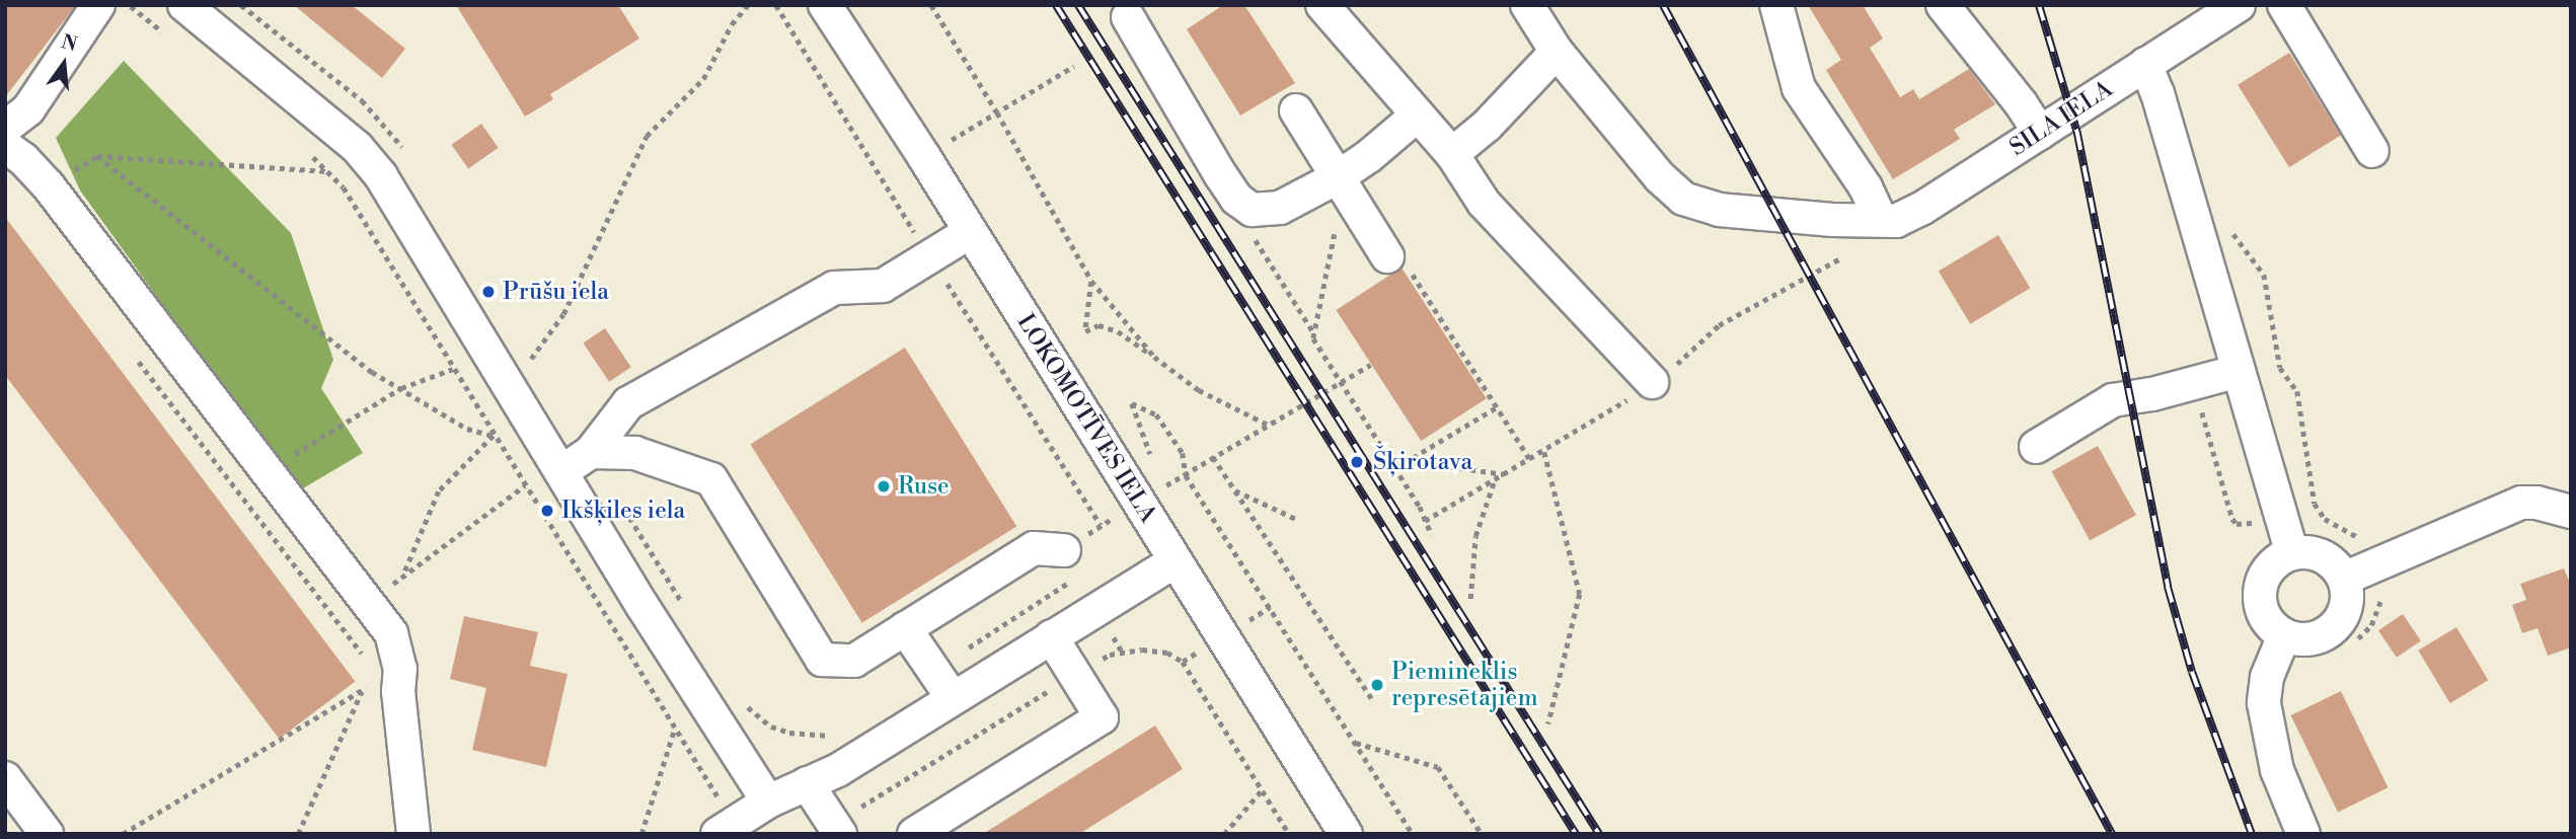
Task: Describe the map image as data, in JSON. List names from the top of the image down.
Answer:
{
  "streets": {
    "street": ["SILA IELA", "LOKOMOTĪVES IELA"]
  },
  "places": [
    "Prūšu iela",
    "Šķirotava",
    "Ruse",
    "Ikšķiles iela",
    "Piemineklis represētajiem"
  ],
  "north": "top"
}
